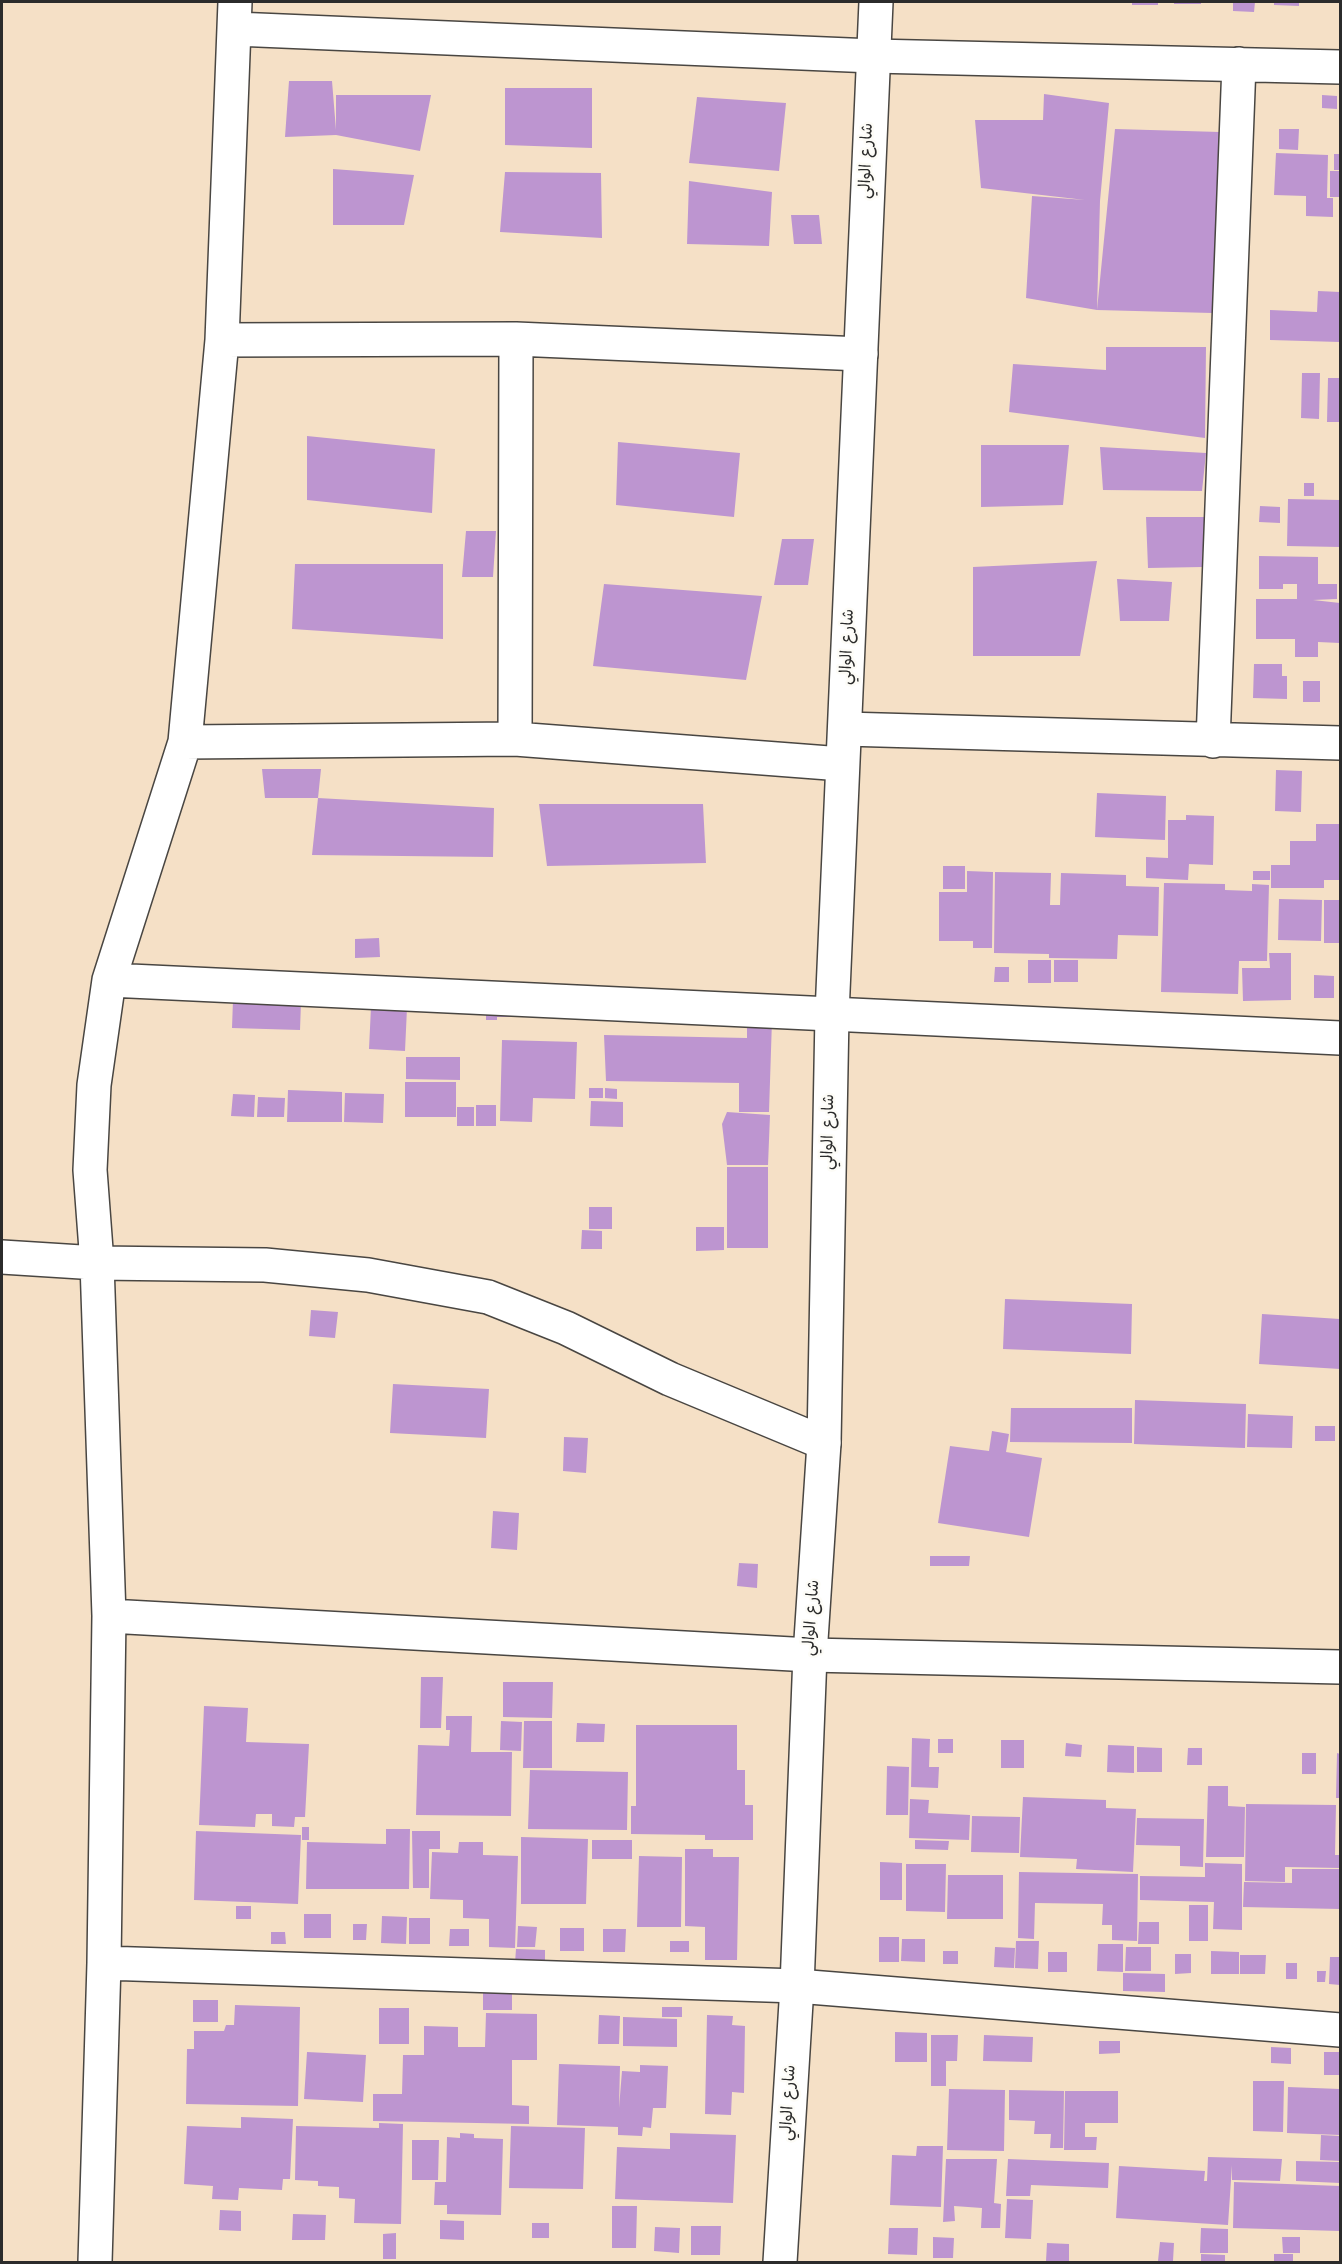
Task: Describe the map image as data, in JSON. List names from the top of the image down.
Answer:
{
  "streets": {
    "street": ["شارع الوالي"]
  }
}
